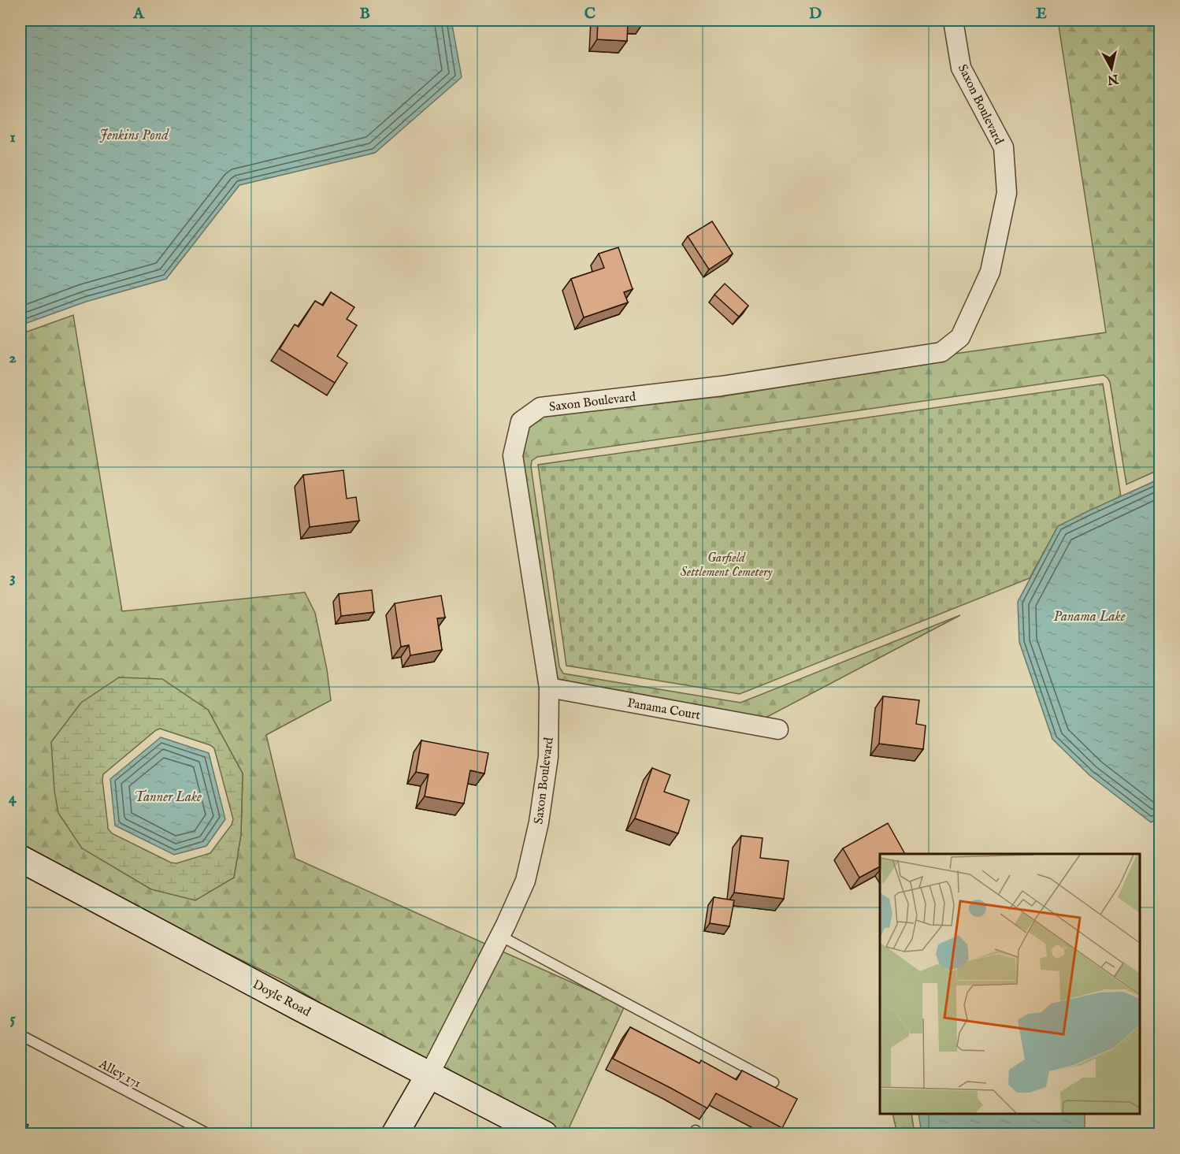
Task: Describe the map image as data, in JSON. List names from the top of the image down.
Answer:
{
  "streets": {
    "main road": ["Saxon Boulevard", "Doyle Road"],
    "street": ["Panama Court"],
    "lane": ["Alley 171"]
  },
  "crossings": [
    ["Saxon Boulevard", "Panama Court"],
    ["Saxon Boulevard", "Doyle Road"]
  ],
  "water": ["Jenkins Pond", "Panama Lake", "Tanner Lake"],
  "parks": ["Garfield Settlement Cemetery"],
  "north": "bottom",
  "grid": {
    "columns": [
      "A",
      "B",
      "C",
      "D",
      "E"
    ],
    "rows": [
      "1",
      "2",
      "3",
      "4",
      "5"
    ]
  }
}
